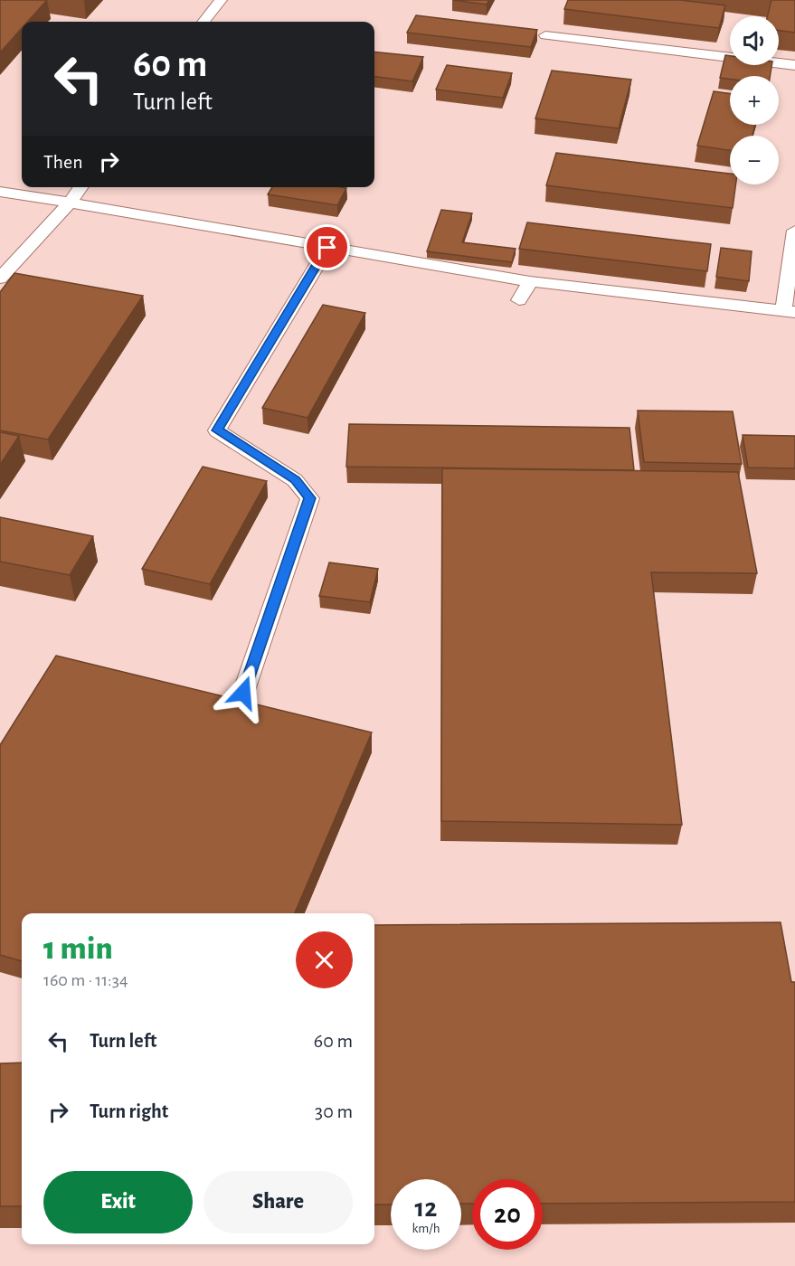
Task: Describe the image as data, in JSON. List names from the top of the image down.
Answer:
{
  "page": {
    "map_buttons": ["+", "−"],
    "turn": ["60 m", "Turn left"],
    "then": "Then",
    "heading": ["1 min", "160 m · 11:34"],
    "list": [
      {
        "name": "Turn left",
        "value": "60 m"
      },
      {
        "name": "Turn right",
        "value": "30 m"
      }
    ],
    "buttons": ["Exit", "Share"],
    "speed": "12 km/h",
    "limit": "20"
  }
}
